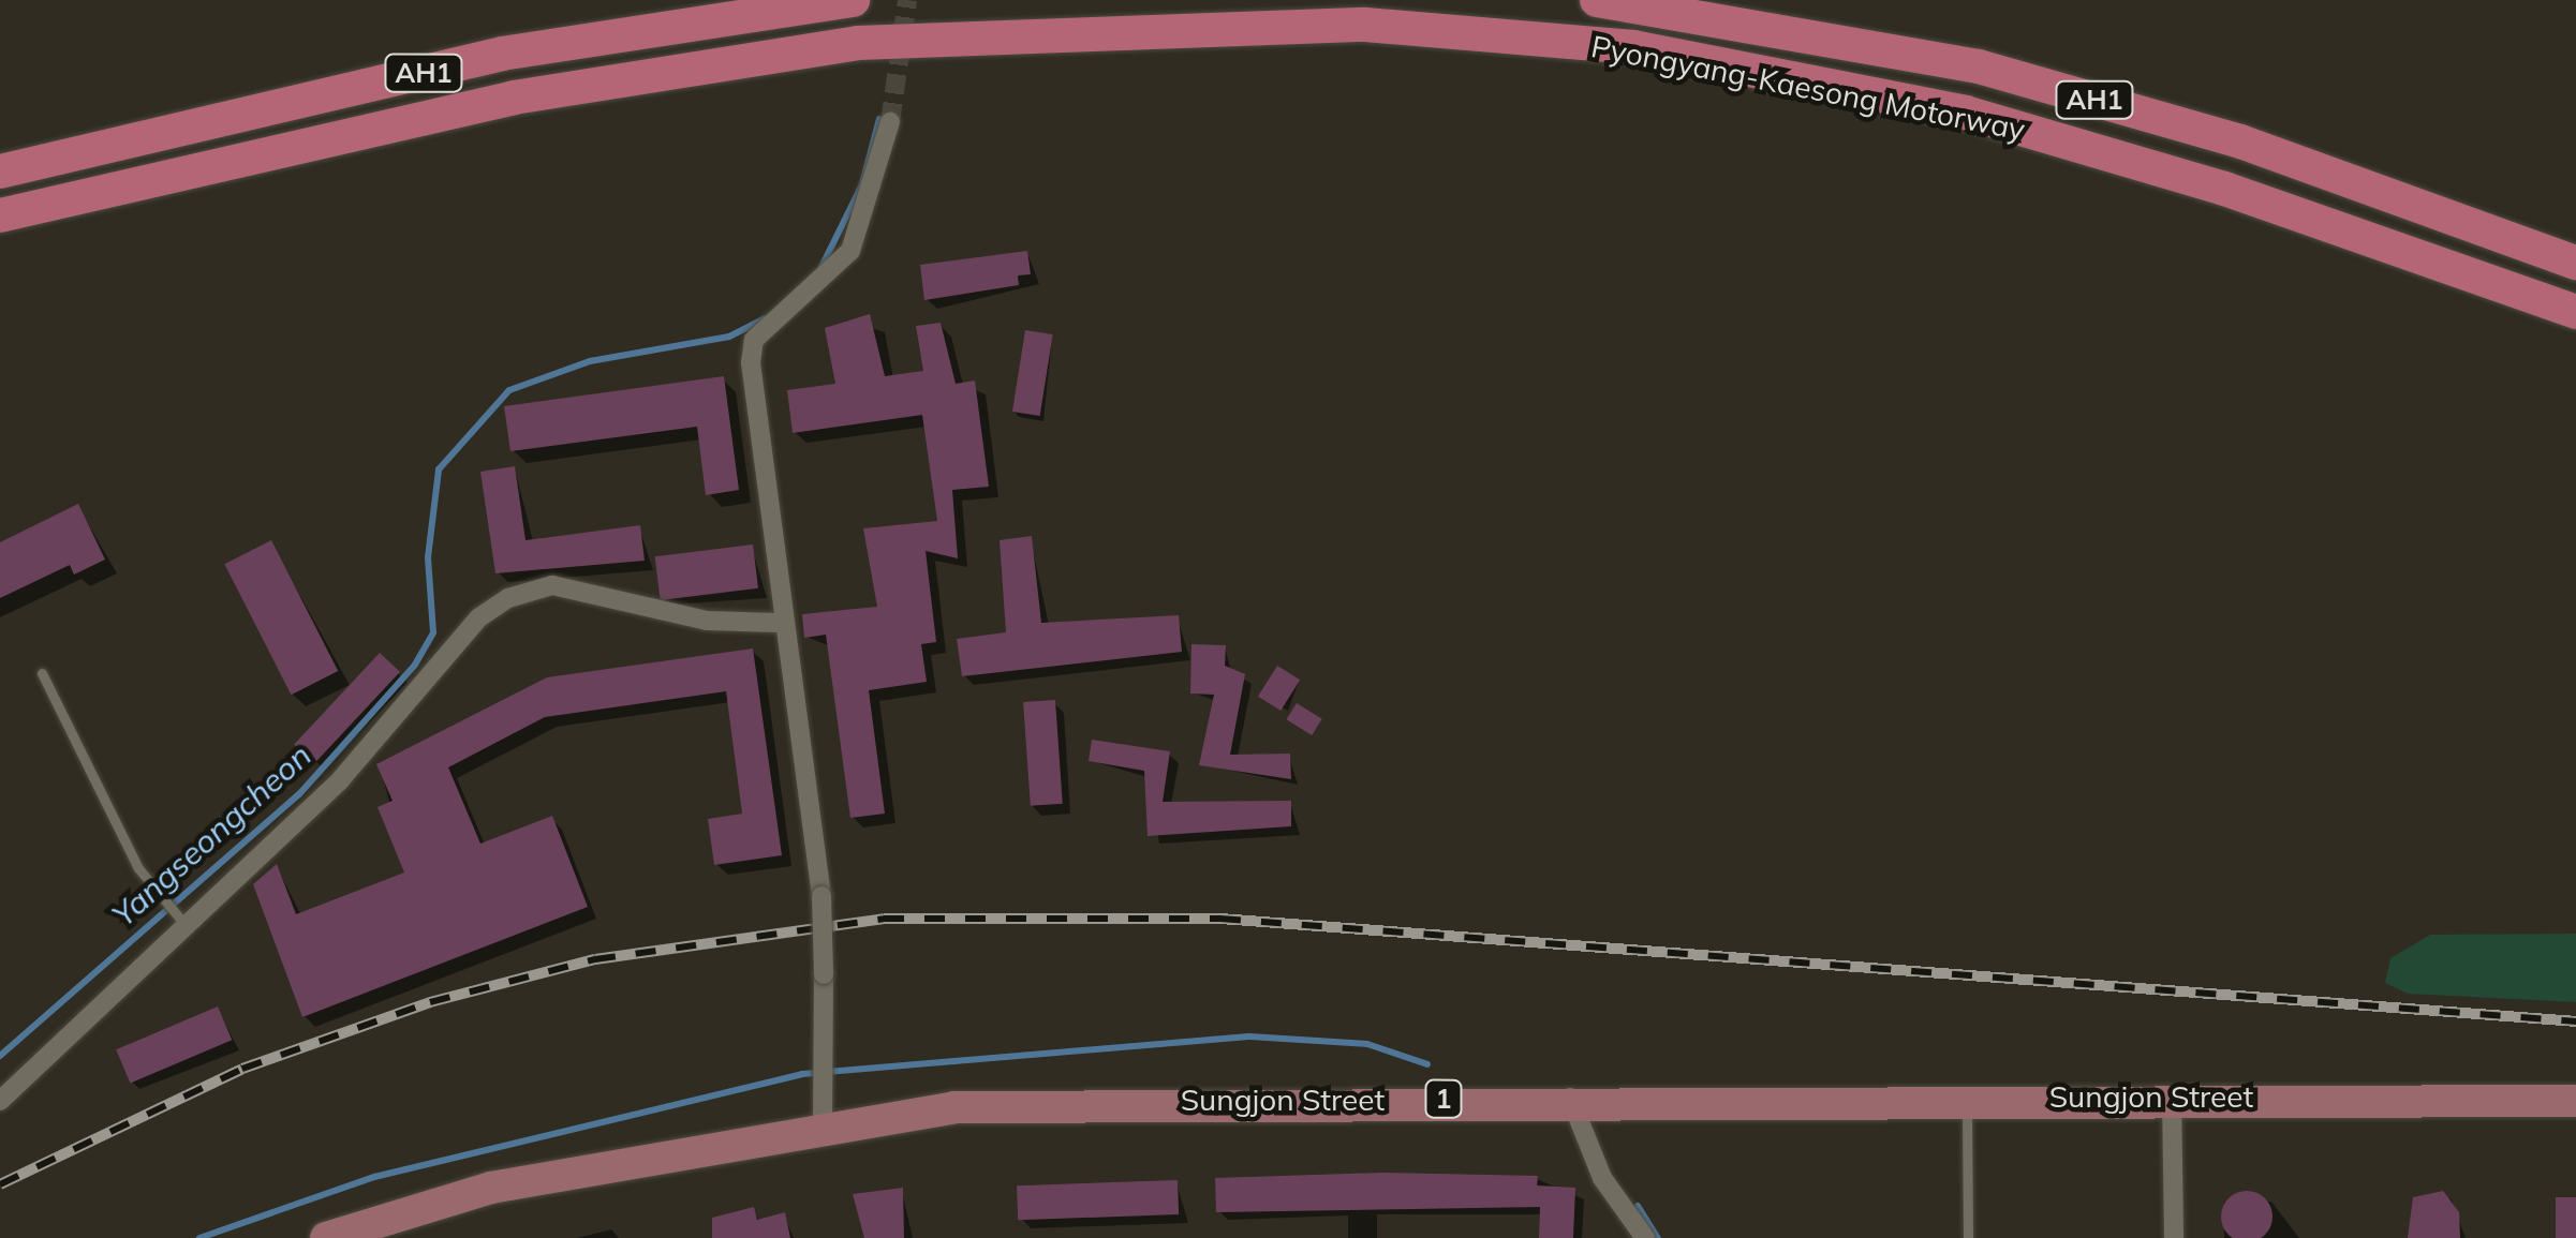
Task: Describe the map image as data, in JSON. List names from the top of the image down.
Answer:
{
  "streets": {
    "highway": ["AH1", "Pyongyang-Kaesong Motorway"],
    "main road": ["Sungjon Street", "1"]
  },
  "water": ["Yangseongcheon"]
}
